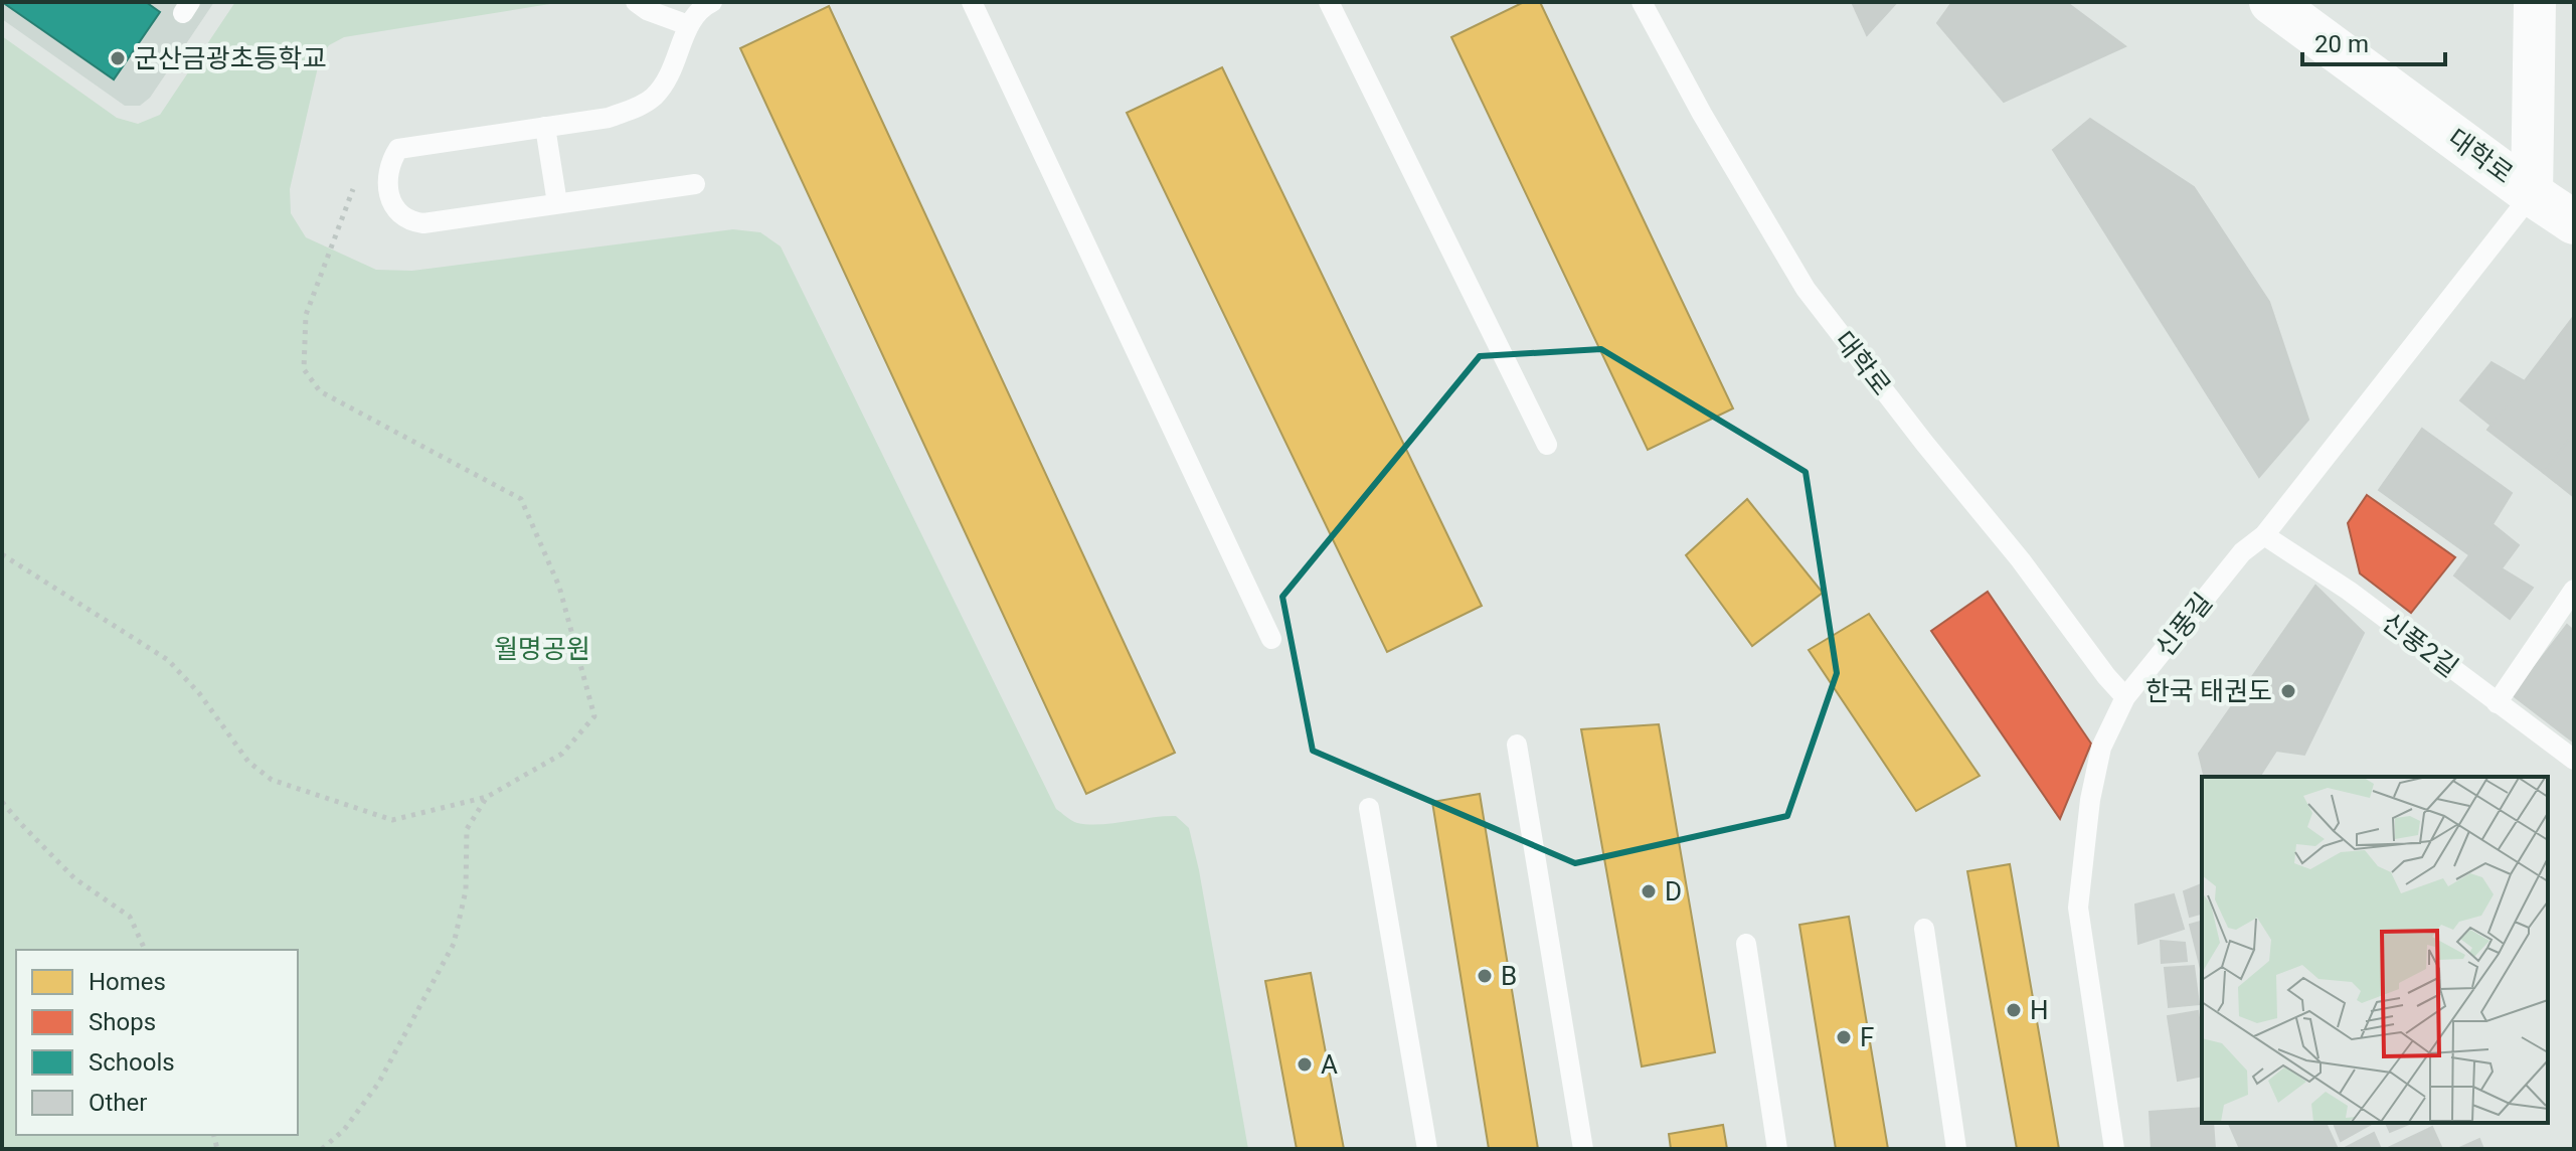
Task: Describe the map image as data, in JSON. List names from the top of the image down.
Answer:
{
  "streets": {
    "street": ["대학로"],
    "lane": ["신풍길", "신풍2길"]
  },
  "crossings": [
    ["대학로", "신풍길"],
    ["신풍길", "신풍2길"]
  ],
  "parks": ["월명공원"],
  "places": [
    "군산금광초등학교",
    "한국 태권도",
    "D",
    "B",
    "H",
    "F",
    "A"
  ],
  "legend": [
    "Homes",
    "Shops",
    "Schools",
    "Other"
  ],
  "scale_bar": "20 m"
}
